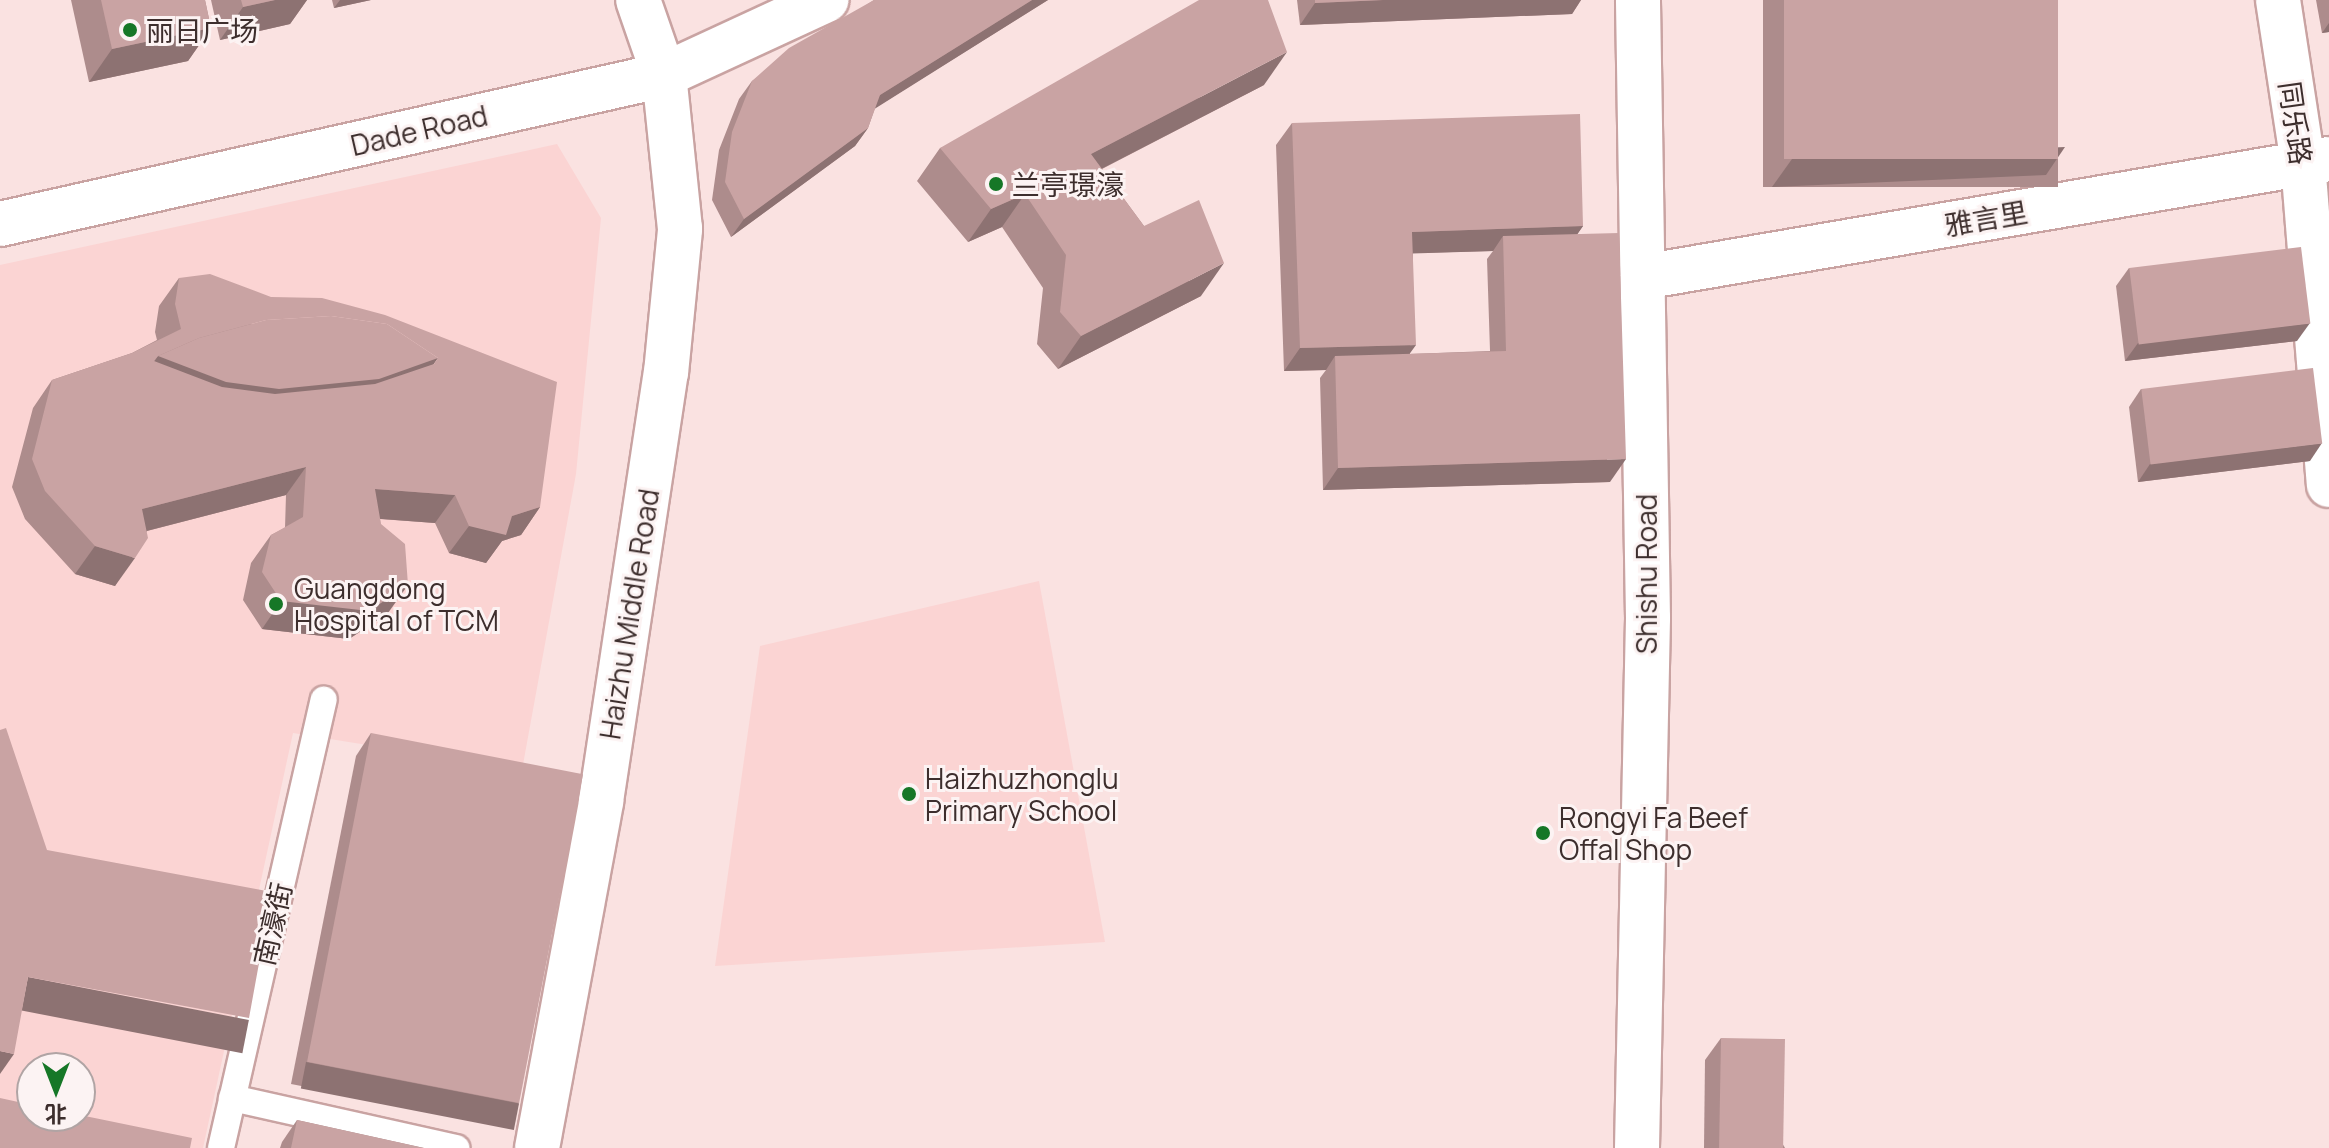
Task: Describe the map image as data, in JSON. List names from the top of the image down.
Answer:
{
  "streets": {
    "street": [
      "同乐路",
      "Dade Road",
      "雅言里",
      "Shishu Road",
      "Haizhu Middle Road"
    ],
    "lane": ["南濠街"]
  },
  "crossings": [
    ["同乐路", "雅言里"],
    ["Dade Road", "Haizhu Middle Road"],
    ["雅言里", "Shishu Road"]
  ],
  "places": [
    "丽日广场",
    "兰亭璟濠",
    "Guangdong Hospital of TCM",
    "Haizhuzhonglu Primary School",
    "Rongyi Fa Beef Offal Shop"
  ],
  "north": "bottom"
}
